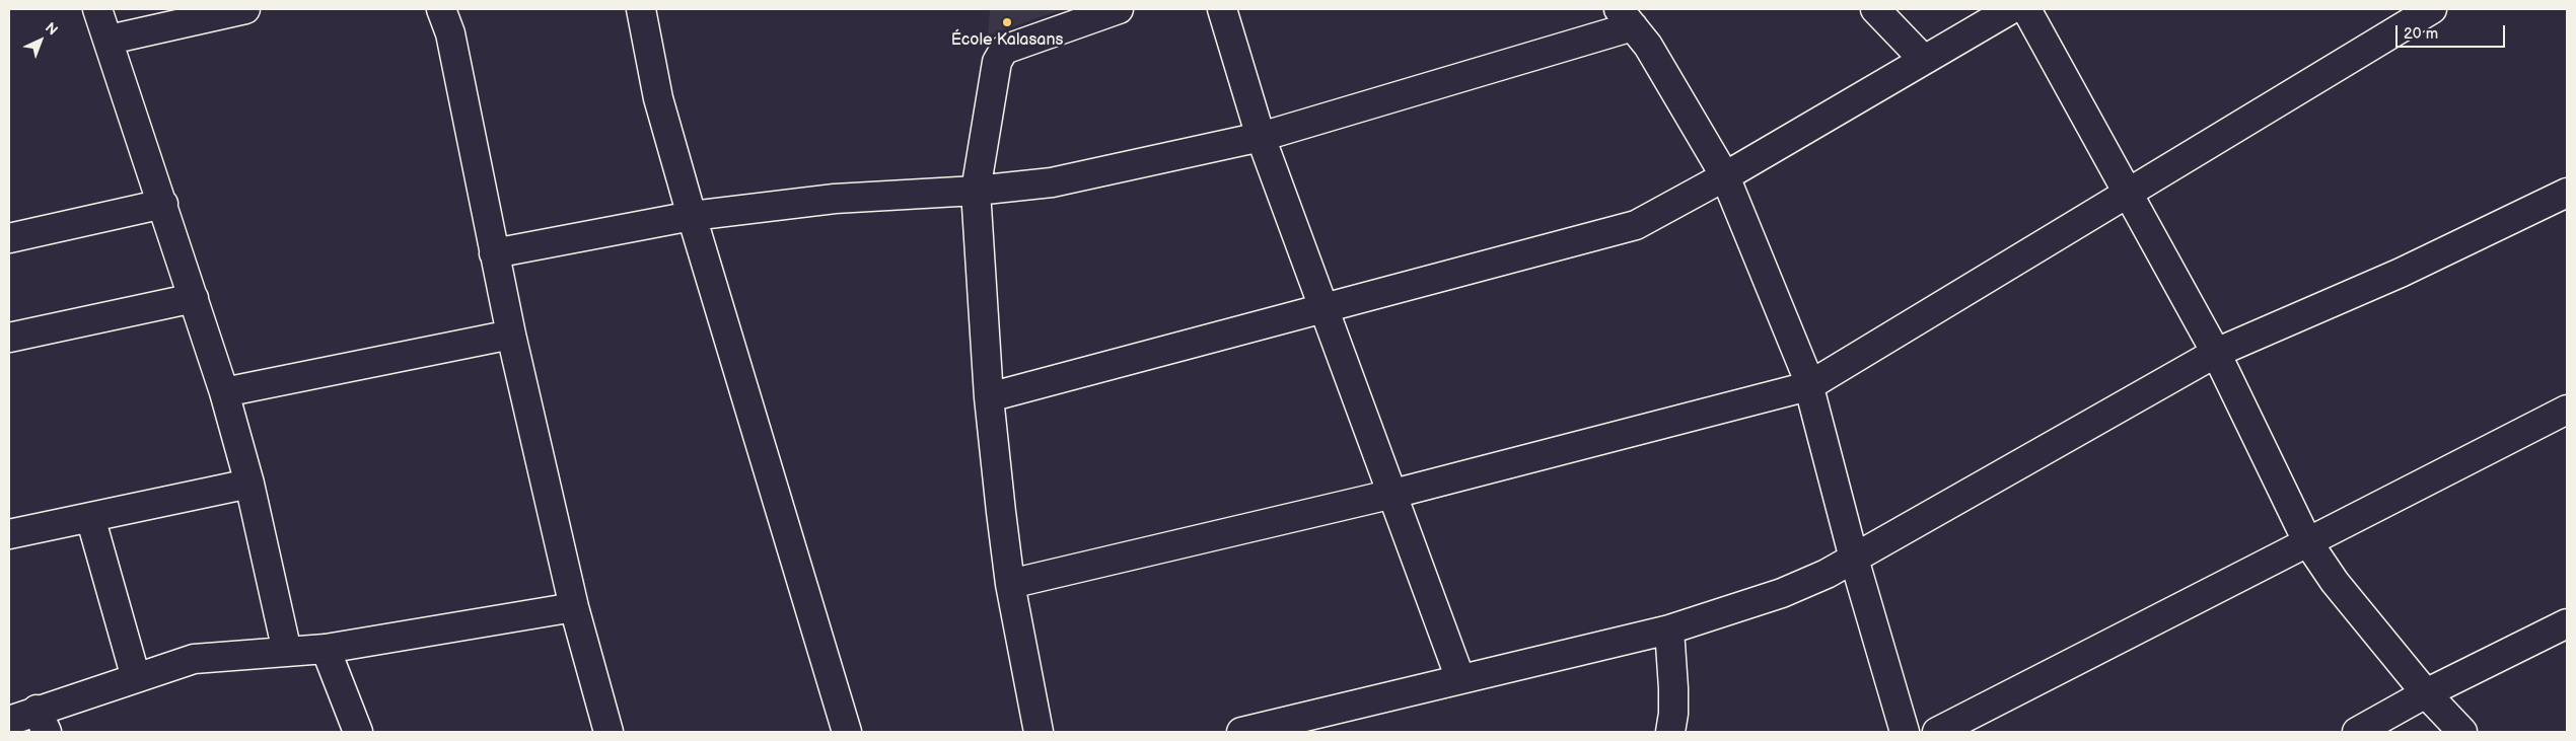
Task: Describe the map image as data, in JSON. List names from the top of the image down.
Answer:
{
  "places": ["École Kalasans"],
  "scale_bar": "20 m",
  "north": "top right"
}
